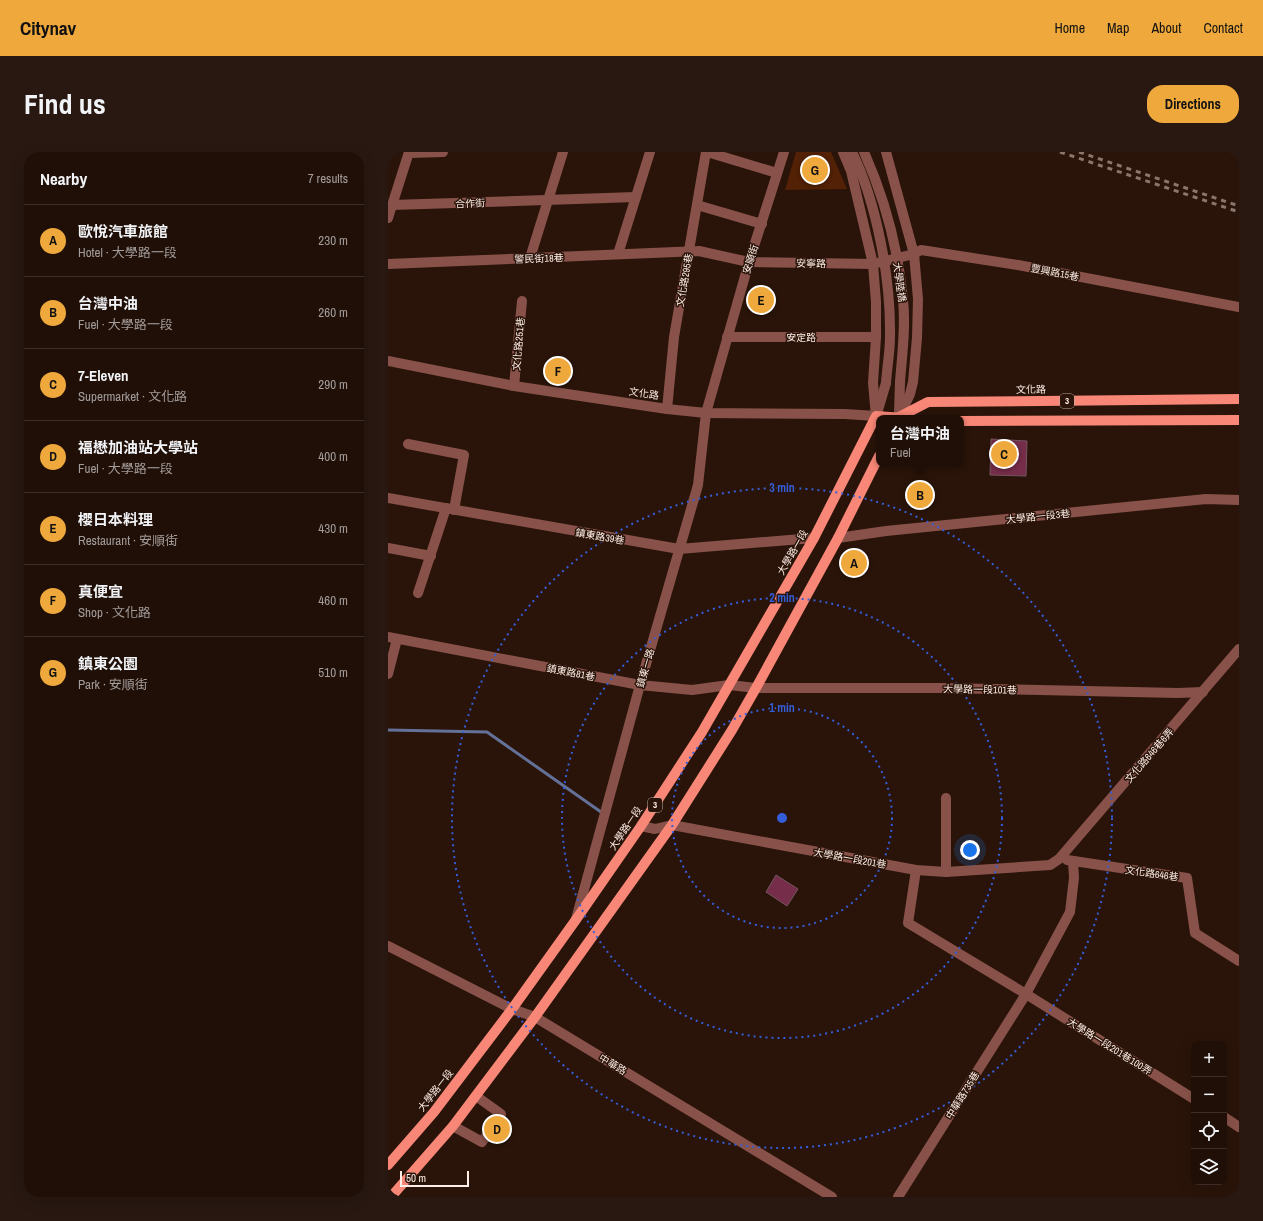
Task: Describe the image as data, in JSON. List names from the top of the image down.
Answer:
{
  "streets": {
    "main road": ["文化路", "3", "大學路一段"],
    "street": [
      "合作街",
      "警民街18巷",
      "安順街",
      "安寧路",
      "豐興路15巷",
      "文化路295巷",
      "大學陸橋",
      "安定路",
      "文化路251巷",
      "大學路一段3巷",
      "鎮東路39巷",
      "鎮東一路",
      "鎮東路81巷",
      "大學路一段101巷",
      "文化路646巷6弄",
      "大學路一段201巷",
      "文化路646巷",
      "大學路一段201巷100弄",
      "中華路",
      "中華路735巷"
    ]
  },
  "crossings": [
    ["警民街18巷", "安寧路"],
    ["警民街18巷", "文化路295巷"],
    ["安順街", "安寧路"],
    ["安順街", "安定路"],
    ["安順街", "文化路"],
    ["安順街", "鎮東一路"],
    ["安寧路", "豐興路15巷"],
    ["安寧路", "文化路295巷"],
    ["文化路295巷", "文化路"],
    ["文化路251巷", "文化路"],
    ["文化路", "大學路一段"],
    ["文化路", "鎮東一路"],
    ["鎮東路39巷", "大學路一段"],
    ["鎮東路39巷", "鎮東一路"],
    ["大學路一段", "鎮東一路"],
    ["大學路一段", "鎮東路81巷"],
    ["大學路一段", "大學路一段201巷"],
    ["大學路一段", "中華路"],
    ["鎮東一路", "鎮東路81巷"],
    ["鎮東路81巷", "大學路一段101巷"],
    ["大學路一段101巷", "文化路646巷6弄"],
    ["文化路646巷6弄", "大學路一段201巷"],
    ["文化路646巷6弄", "文化路646巷"],
    ["大學路一段201巷", "文化路646巷"],
    ["大學路一段201巷", "大學路一段201巷100弄"],
    ["大學路一段201巷100弄", "中華路735巷"]
  ],
  "scale_bar": "50 m",
  "page": {
    "header": "Citynav",
    "nav": [
      "Home",
      "Map",
      "About",
      "Contact"
    ],
    "title": "Find us",
    "buttons": "Directions",
    "heading": ["Nearby", "7 results"],
    "pins": [
      "G",
      "E",
      "F",
      "C",
      "B",
      "A",
      "D"
    ],
    "list": [
      {
        "mark": "A",
        "name": "歐悅汽車旅館",
        "note": "Hotel · 大學路一段",
        "value": "230 m"
      },
      {
        "mark": "B",
        "name": "台灣中油",
        "note": "Fuel · 大學路一段",
        "value": "260 m"
      },
      {
        "mark": "C",
        "name": "7-Eleven",
        "note": "Supermarket · 文化路",
        "value": "290 m"
      },
      {
        "mark": "D",
        "name": "福懋加油站大學站",
        "note": "Fuel · 大學路一段",
        "value": "400 m"
      },
      {
        "mark": "E",
        "name": "櫻日本料理",
        "note": "Restaurant · 安順街",
        "value": "430 m"
      },
      {
        "mark": "F",
        "name": "真便宜",
        "note": "Shop · 文化路",
        "value": "460 m"
      },
      {
        "mark": "G",
        "name": "鎮東公園",
        "note": "Park · 安順街",
        "value": "510 m"
      }
    ],
    "popup": ["台灣中油", "Fuel"],
    "map_buttons": ["+", "−"],
    "scale": "50 m"
  },
  "rings": ["3 min", "2 min", "1 min"]
}
